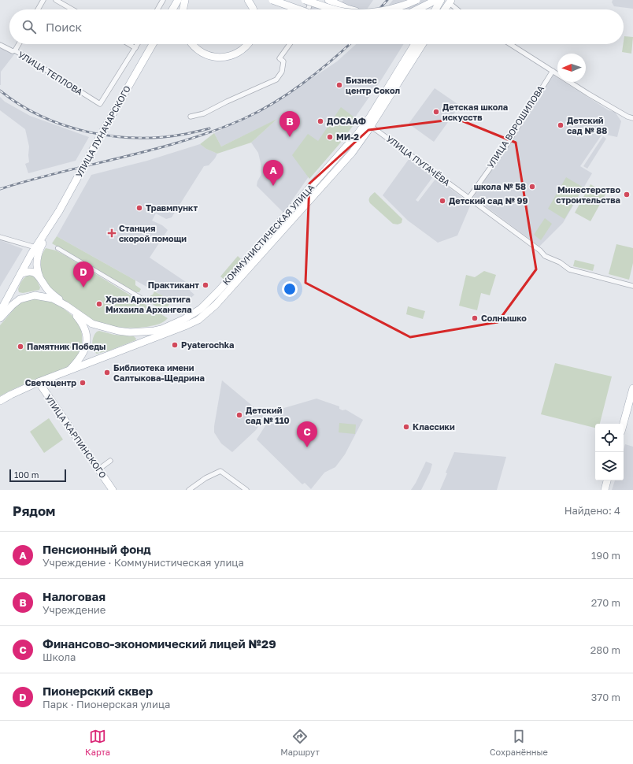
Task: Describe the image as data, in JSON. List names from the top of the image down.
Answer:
{
  "streets": {
    "main road": ["УЛИЦА ЛУНАЧАРСКОГО", "КОММУНИСТИЧЕСКАЯ УЛИЦА", "УЛИЦА КАРПИНСКОГО"],
    "street": ["УЛИЦА ТЕПЛОВА", "УЛИЦА ВОРОШИЛОВА", "УЛИЦА ПУГАЧЁВА"]
  },
  "crossings": [
    ["УЛИЦА ВОРОШИЛОВА", "УЛИЦА ПУГАЧЁВА"],
    ["УЛИЦА ПУГАЧЁВА", "КОММУНИСТИЧЕСКАЯ УЛИЦА"],
    ["КОММУНИСТИЧЕСКАЯ УЛИЦА", "УЛИЦА КАРПИНСКОГО"]
  ],
  "places": {
    "other": [
      "Бизнес центр Сокол",
      "Детская школа искусств",
      "ДОСААФ",
      "Детский сад № 88",
      "МИ-2",
      "школа № 58",
      "Минестерство строительства",
      "Детский сад № 99",
      "Травмпункт",
      "Практикант",
      "Храм Архистратига Михаила Архангела",
      "Солнышко",
      "Pyaterochka",
      "Памятник Победы",
      "Библиотека имени Салтыкова-Щедрина",
      "Светоцентр",
      "Детский сад № 110",
      "Классики"
    ],
    "health": ["Станция скорой помощи"]
  },
  "scale_bar": "100 m",
  "north": "left",
  "page": {
    "search": "Поиск",
    "pins": [
      "B",
      "A",
      "D",
      "C"
    ],
    "scale": "100 m",
    "heading": ["Рядом", "Найдено: 4"],
    "list": [
      {
        "mark": "A",
        "name": "Пенсионный фонд",
        "note": "Учреждение · Коммунистическая улица",
        "value": "190 m"
      },
      {
        "mark": "B",
        "name": "Налоговая",
        "note": "Учреждение",
        "value": "270 m"
      },
      {
        "mark": "C",
        "name": "Финансово-экономический лицей №29",
        "note": "Школа",
        "value": "280 m"
      },
      {
        "mark": "D",
        "name": "Пионерский сквер",
        "note": "Парк · Пионерская улица",
        "value": "370 m"
      }
    ],
    "nav": ["Карта", "Маршрут", "Сохранённые"]
  }
}
